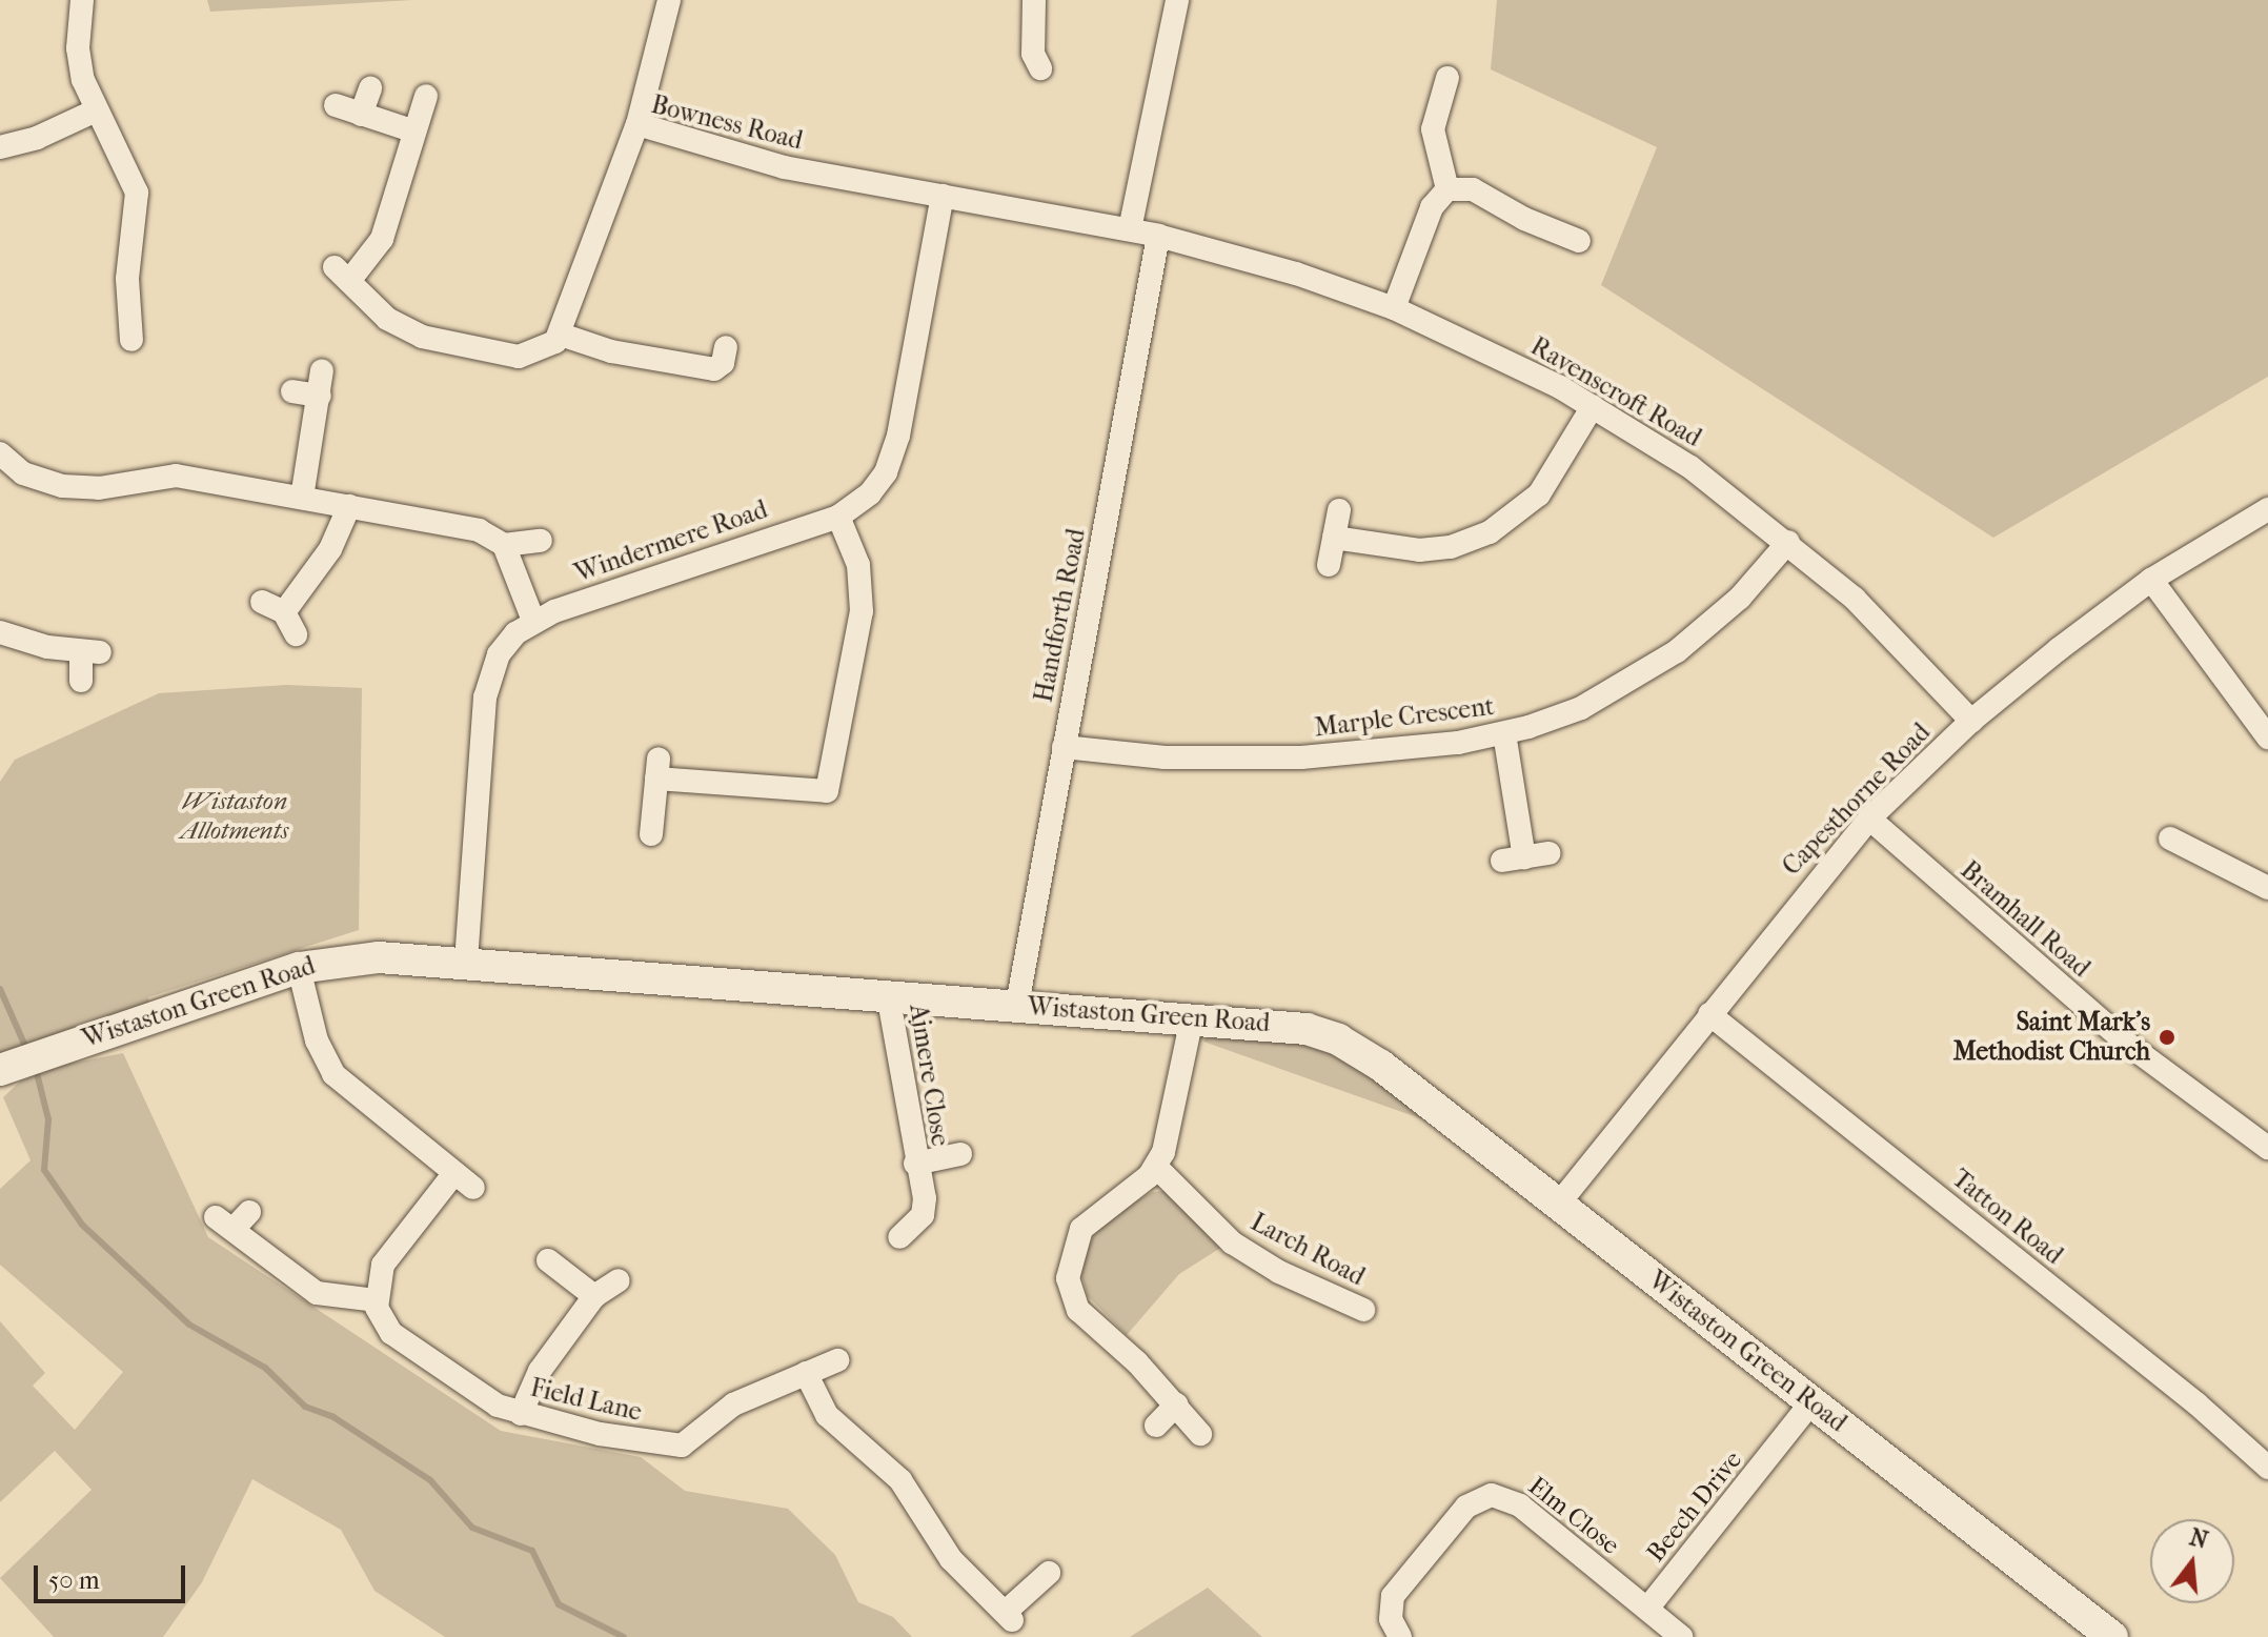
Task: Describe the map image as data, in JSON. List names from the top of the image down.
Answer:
{
  "streets": {
    "street": [
      "Bowness Road",
      "Ravenscroft Road",
      "Windermere Road",
      "Handforth Road",
      "Marple Crescent",
      "Capesthorne Road",
      "Bramhall Road",
      "Wistaston Green Road",
      "Ajmere Close",
      "Tatton Road",
      "Larch Road",
      "Field Lane",
      "Beech Drive",
      "Elm Close"
    ]
  },
  "crossings": [
    ["Bowness Road", "Ravenscroft Road"],
    ["Bowness Road", "Windermere Road"],
    ["Bowness Road", "Handforth Road"],
    ["Ravenscroft Road", "Handforth Road"],
    ["Ravenscroft Road", "Marple Crescent"],
    ["Ravenscroft Road", "Capesthorne Road"],
    ["Windermere Road", "Wistaston Green Road"],
    ["Handforth Road", "Marple Crescent"],
    ["Handforth Road", "Wistaston Green Road"],
    ["Capesthorne Road", "Bramhall Road"],
    ["Capesthorne Road", "Wistaston Green Road"],
    ["Capesthorne Road", "Tatton Road"],
    ["Wistaston Green Road", "Ajmere Close"],
    ["Wistaston Green Road", "Beech Drive"],
    ["Beech Drive", "Elm Close"]
  ],
  "parks": ["Wistaston Allotments"],
  "places": ["Saint Mark’s Methodist Church"],
  "scale_bar": "50 m",
  "north": "top"
}
